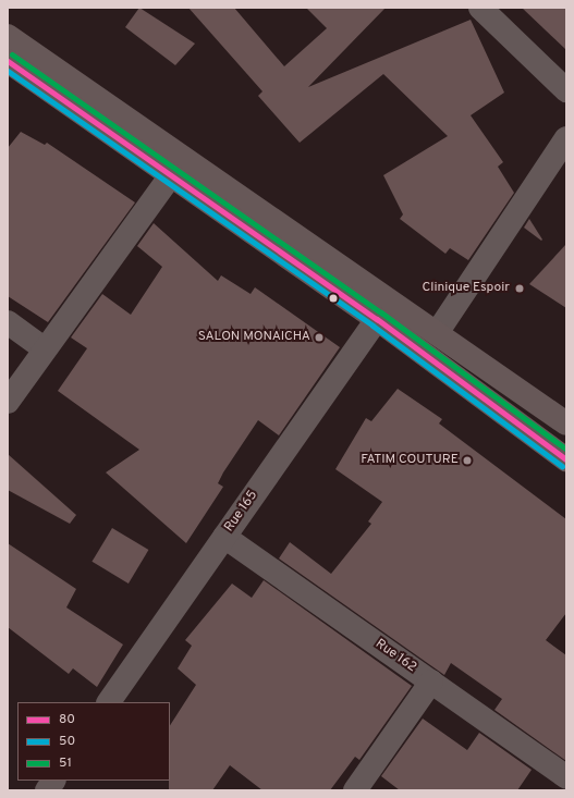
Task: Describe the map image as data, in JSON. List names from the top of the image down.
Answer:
{
  "streets": {
    "street": ["Rue 165", "Rue 162"]
  },
  "crossings": [
    ["Rue 165", "Rue 162"]
  ],
  "places": ["Clinique Espoir", "SALON MONAICHA", "FATIM COUTURE"],
  "lines": ["transit line 51", "transit line 80", "transit line 50"],
  "legend": ["80", "50", "51"]
}
